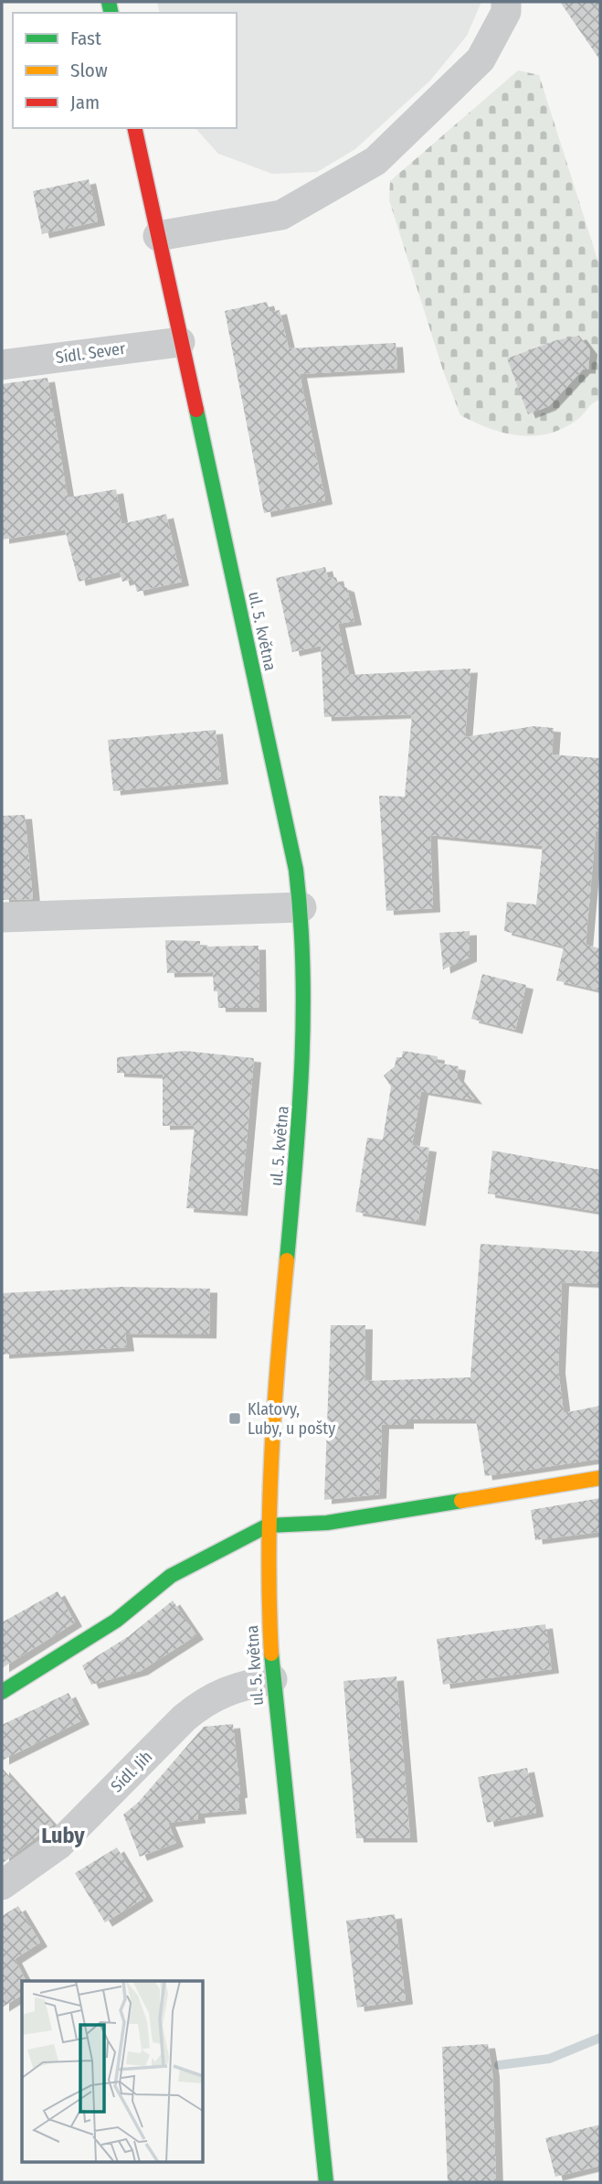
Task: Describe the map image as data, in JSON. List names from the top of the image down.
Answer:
{
  "streets": {
    "street": ["Sídl. Sever", "ul. 5. května", "Sídl. Jih"]
  },
  "crossings": [
    ["Sídl. Sever", "ul. 5. května"],
    ["ul. 5. května", "Sídl. Jih"]
  ],
  "districts": ["Luby"],
  "places": {
    "transit": ["Klatovy, Luby, u pošty"]
  },
  "legend": ["Fast", "Slow", "Jam"]
}
